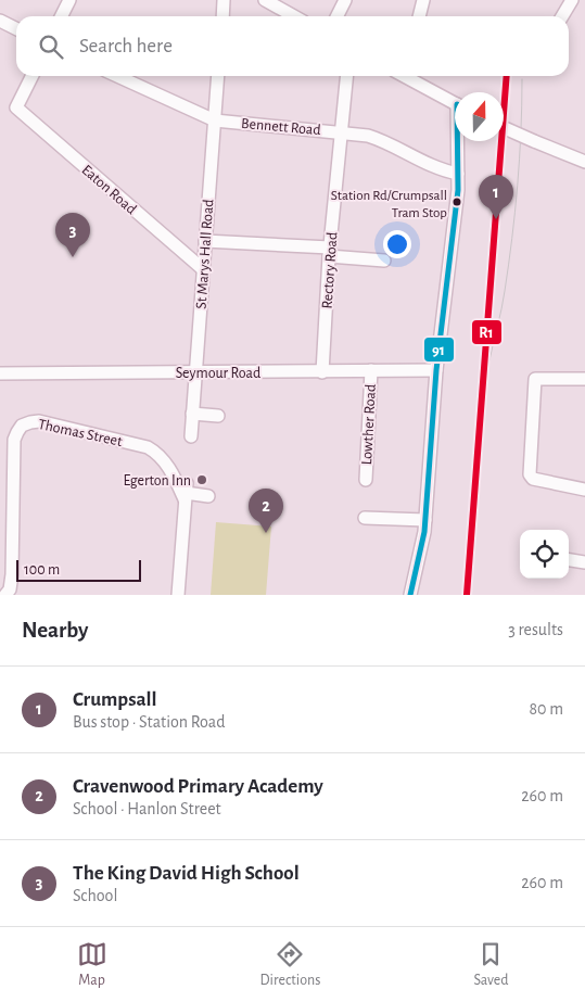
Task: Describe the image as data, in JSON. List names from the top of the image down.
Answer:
{
  "streets": {
    "street": [
      "Bennett Road",
      "Eaton Road",
      "St Marys Hall Road",
      "Rectory Road",
      "Seymour Road",
      "Lowther Road",
      "Thomas Street"
    ]
  },
  "crossings": [
    ["Bennett Road", "St Marys Hall Road"],
    ["Bennett Road", "Rectory Road"],
    ["Eaton Road", "St Marys Hall Road"],
    ["St Marys Hall Road", "Seymour Road"],
    ["Rectory Road", "Seymour Road"],
    ["Seymour Road", "Lowther Road"]
  ],
  "places": ["Station Rd/Crumpsall Tram Stop", "Egerton Inn"],
  "lines": ["transit line R1", "transit line 91"],
  "scale_bar": "100 m",
  "north": "top",
  "page": {
    "search": "Search here",
    "pins": ["1", "3", "2"],
    "scale": "100 m",
    "heading": ["Nearby", "3 results"],
    "list": [
      {
        "mark": "1",
        "name": "Crumpsall",
        "note": "Bus stop · Station Road",
        "value": "80 m"
      },
      {
        "mark": "2",
        "name": "Cravenwood Primary Academy",
        "note": "School · Hanlon Street",
        "value": "260 m"
      },
      {
        "mark": "3",
        "name": "The King David High School",
        "note": "School",
        "value": "260 m"
      }
    ],
    "nav": ["Map", "Directions", "Saved"]
  }
}
